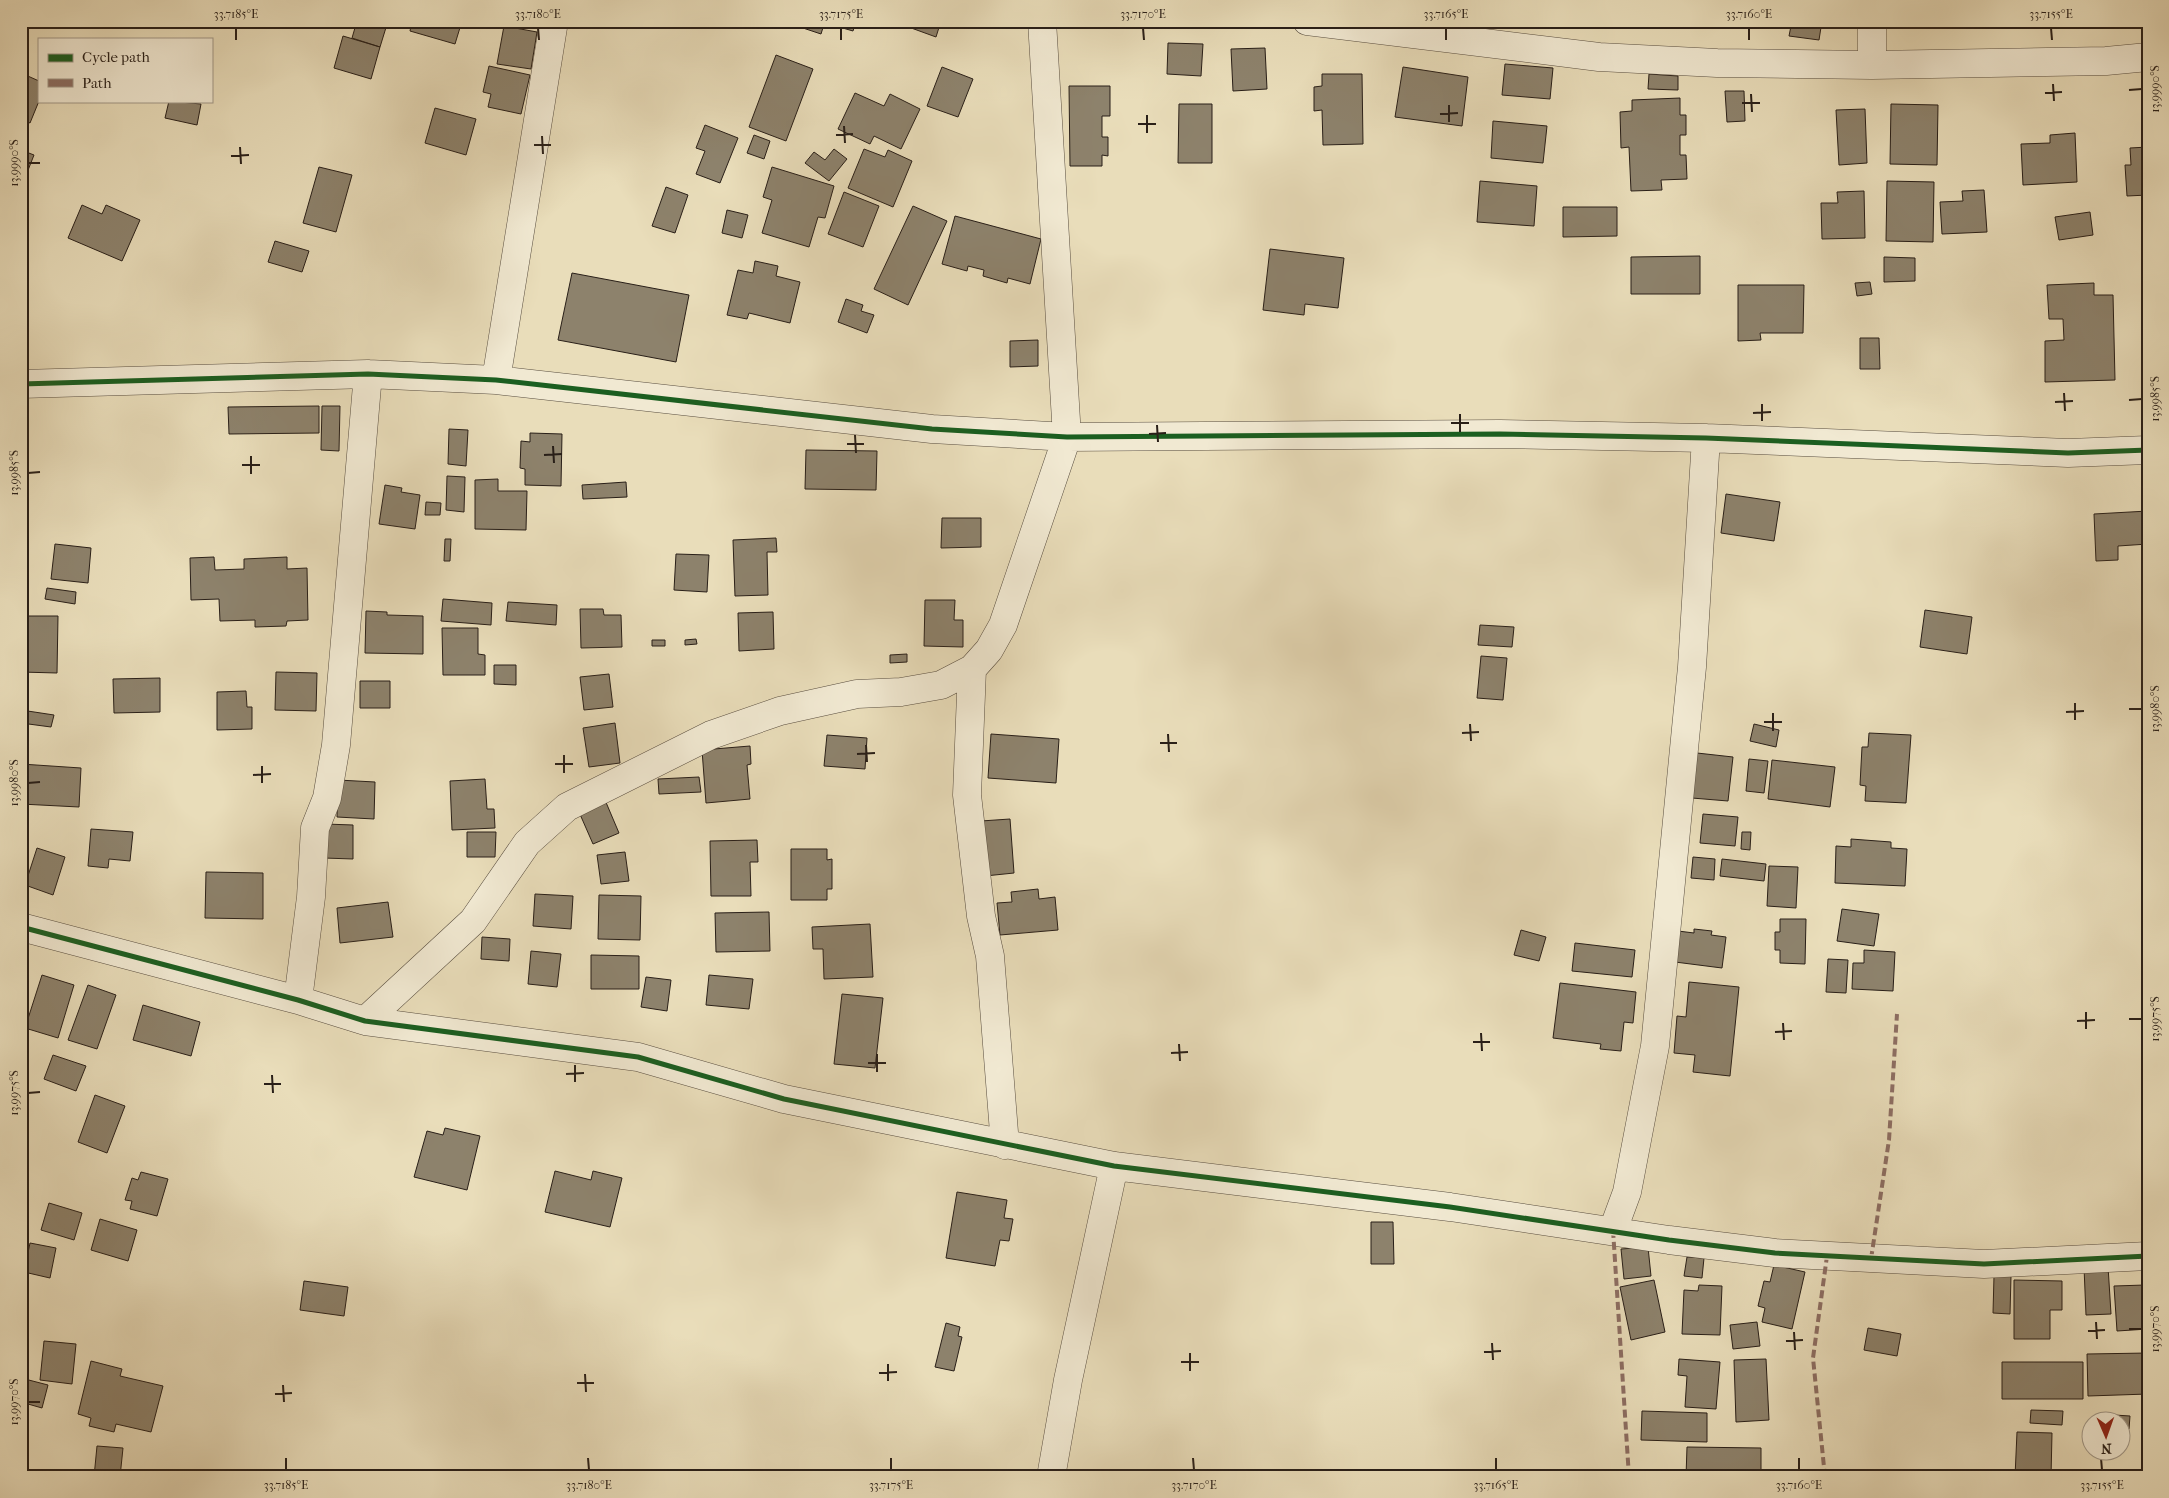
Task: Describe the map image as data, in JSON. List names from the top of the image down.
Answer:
{
  "legend": ["Cycle path", "Path"],
  "north": "bottom",
  "coordinates": [
    "33.7185°E",
    "33.7180°E",
    "33.7175°E",
    "33.7170°E",
    "33.7165°E",
    "33.7160°E",
    "33.7155°E",
    "13.9990°S",
    "13.9985°S",
    "13.9980°S",
    "13.9975°S",
    "13.9970°S"
  ]
}
